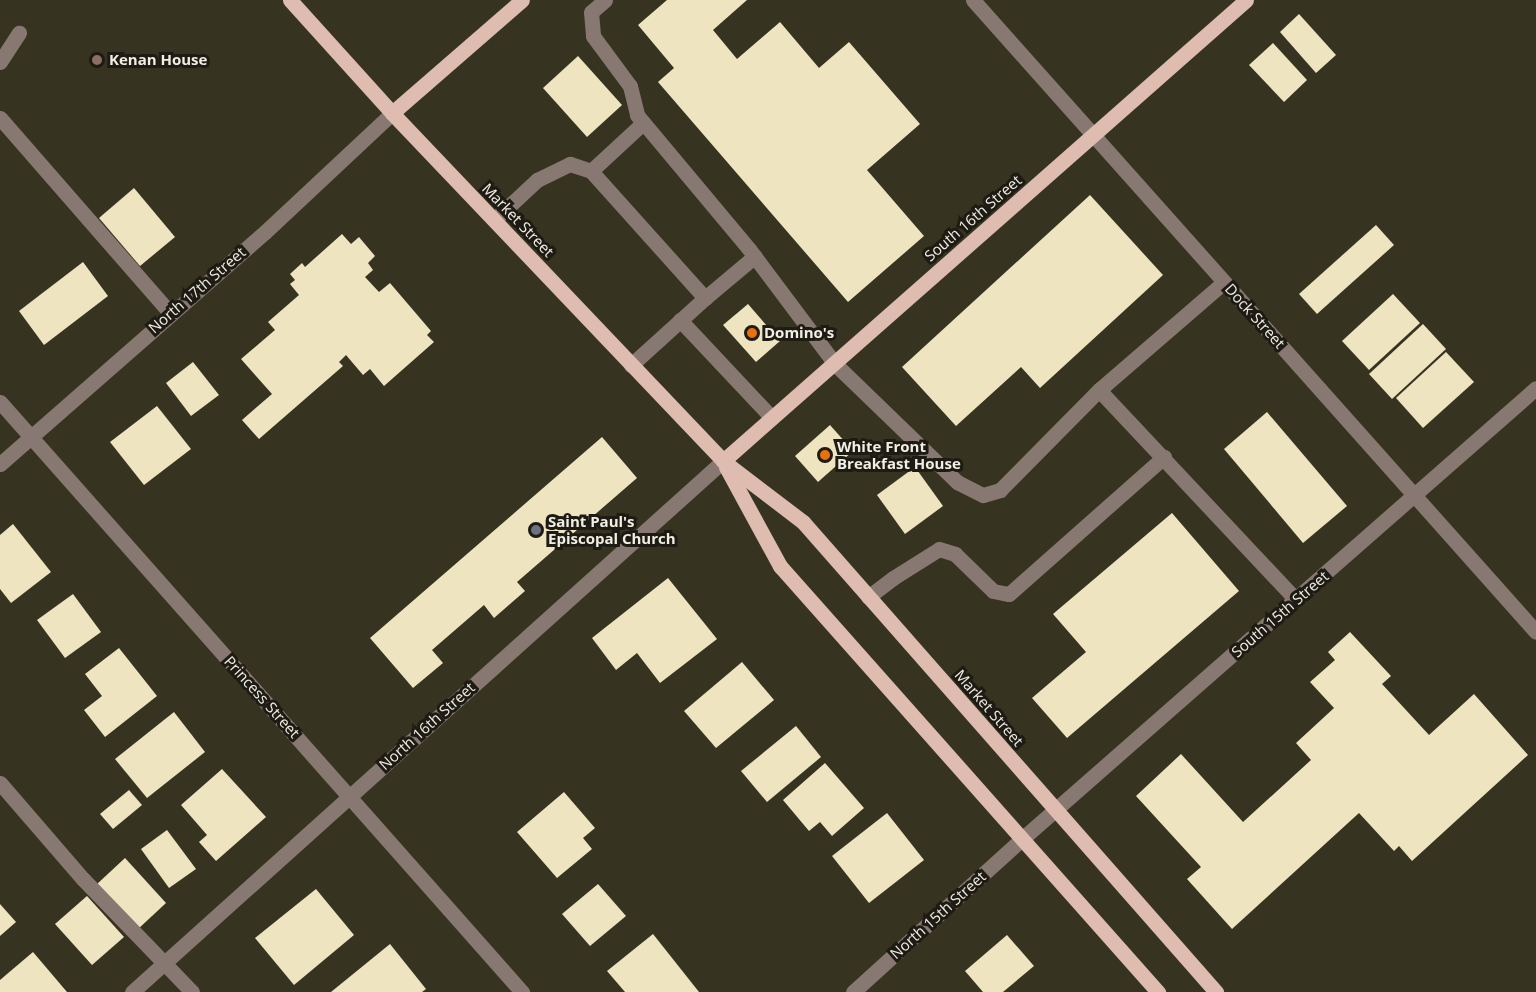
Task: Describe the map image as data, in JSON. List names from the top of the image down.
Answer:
{
  "streets": {
    "main road": ["South 16th Street", "Market Street"],
    "street": [
      "North 17th Street",
      "Dock Street",
      "South 15th Street",
      "Princess Street",
      "North 16th Street",
      "North 15th Street"
    ]
  },
  "crossings": [
    ["South 16th Street", "Market Street"],
    ["South 16th Street", "Dock Street"],
    ["South 16th Street", "North 16th Street"],
    ["Market Street", "North 17th Street"],
    ["Market Street", "South 15th Street"],
    ["Market Street", "North 16th Street"],
    ["Market Street", "North 15th Street"],
    ["North 17th Street", "Princess Street"],
    ["Dock Street", "South 15th Street"],
    ["South 15th Street", "North 15th Street"],
    ["Princess Street", "North 16th Street"]
  ],
  "places": [
    "Kenan House",
    "Domino's",
    "White Front Breakfast House",
    "Saint Paul's Episcopal Church"
  ]
}
